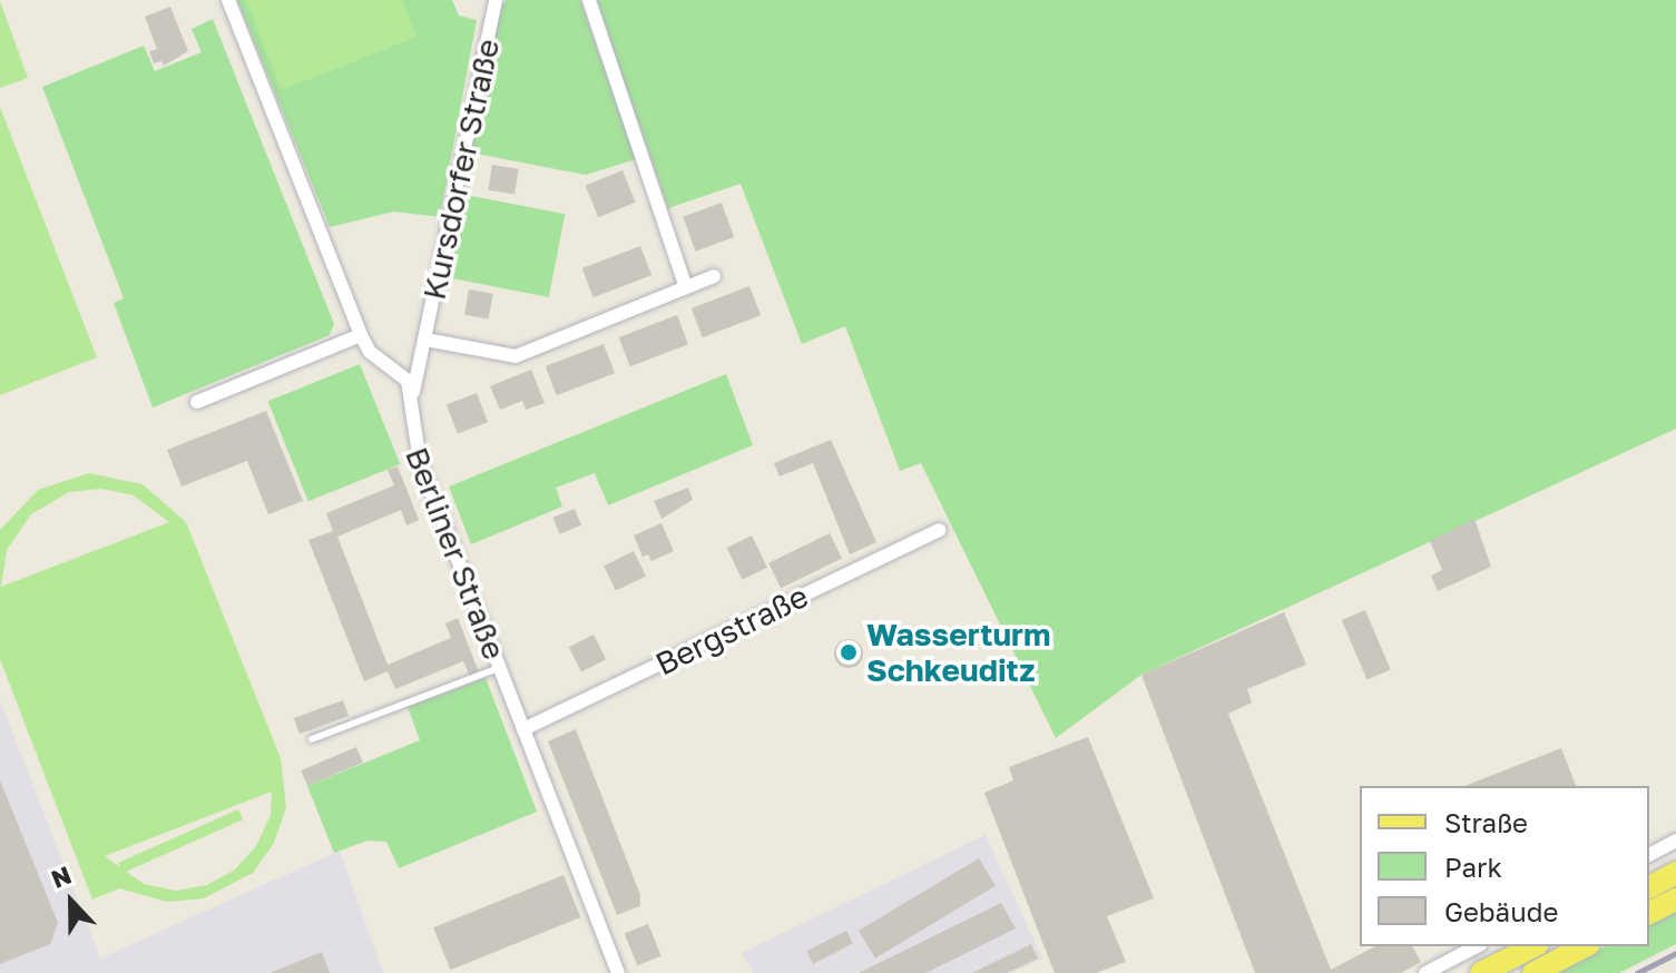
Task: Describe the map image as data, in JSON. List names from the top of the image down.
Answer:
{
  "streets": {
    "street": ["Kursdorfer Straße", "Berliner Straße", "Bergstraße"]
  },
  "crossings": [
    ["Kursdorfer Straße", "Berliner Straße"],
    ["Berliner Straße", "Bergstraße"]
  ],
  "places": ["Wasserturm Schkeuditz"],
  "legend": ["Straße", "Park", "Gebäude"],
  "north": "top"
}
